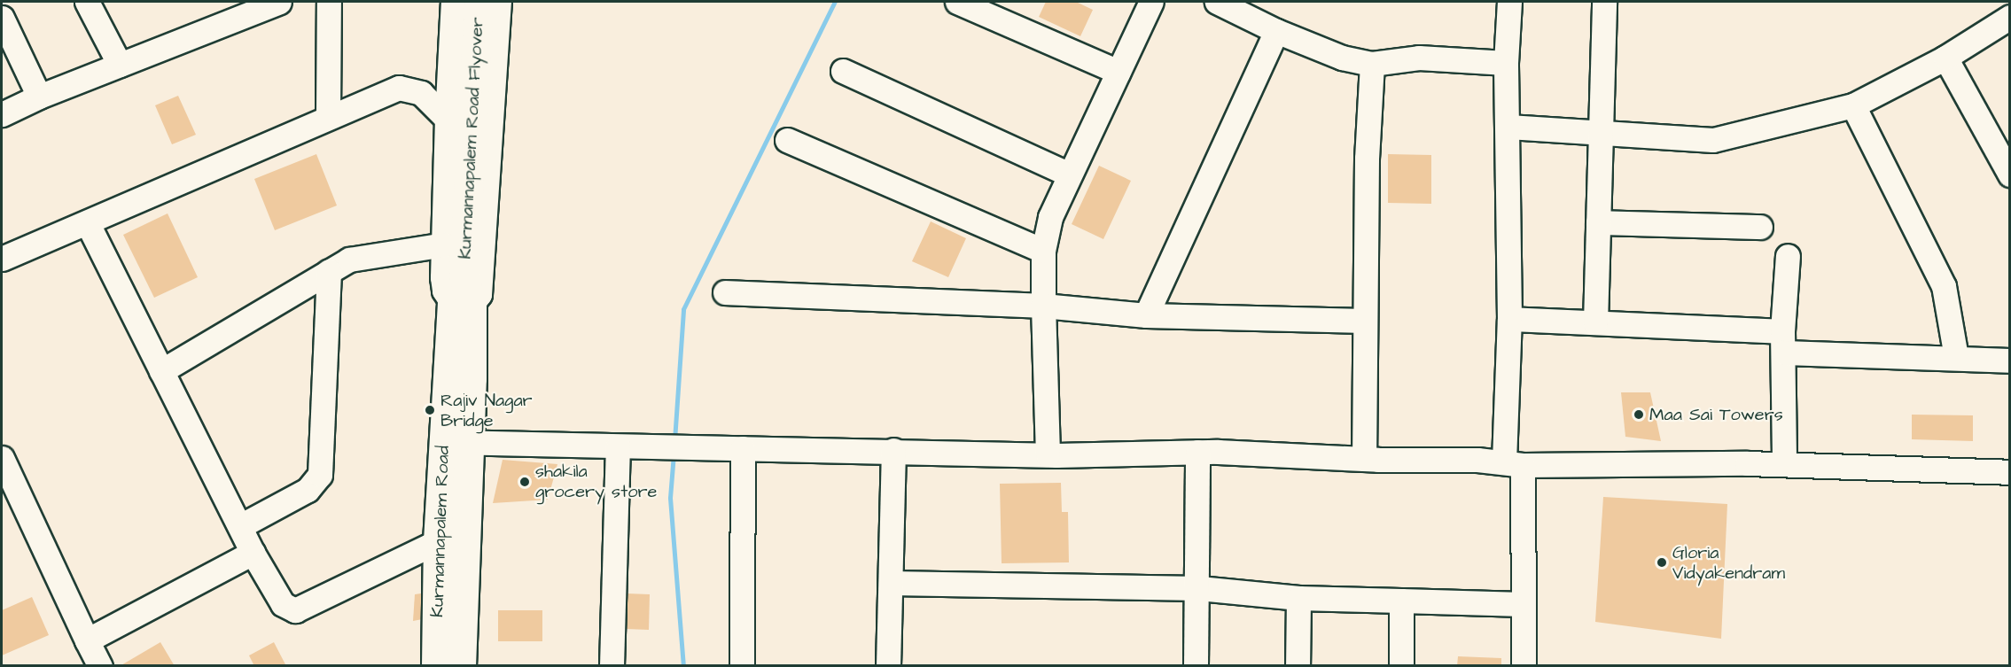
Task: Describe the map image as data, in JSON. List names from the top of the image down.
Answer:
{
  "streets": {
    "main road": ["Kurmannapalem Road Flyover", "Kurmannapalem Road"]
  },
  "crossings": [
    ["Kurmannapalem Road Flyover", "Kurmannapalem Road"]
  ],
  "places": [
    "Rajiv Nagar Bridge",
    "Maa Sai Towers",
    "shakila grocery store",
    "Gloria Vidyakendram"
  ]
}
